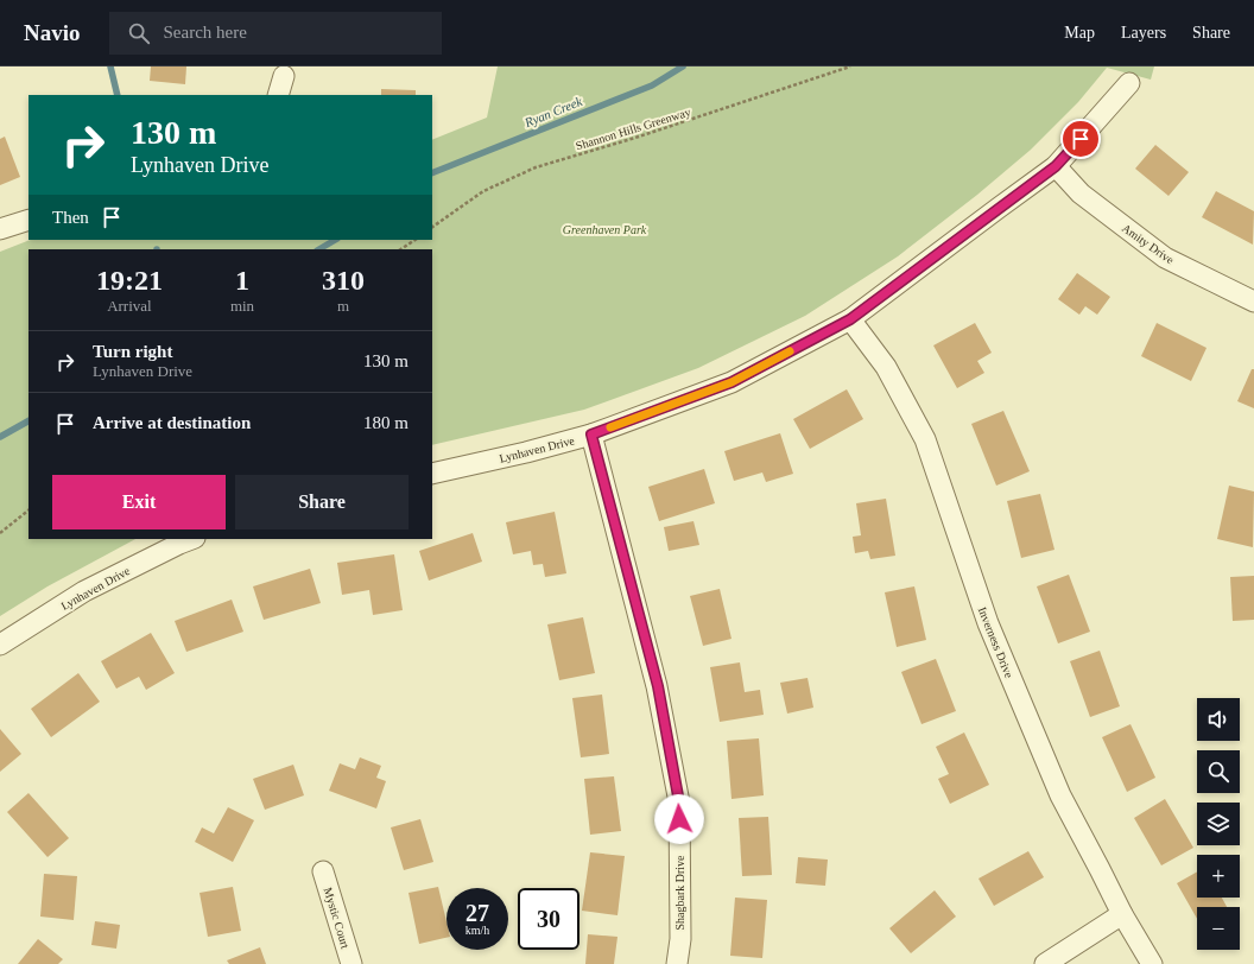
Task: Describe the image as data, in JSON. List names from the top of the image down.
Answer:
{
  "streets": {
    "street": [
      "Amity Drive",
      "Lynhaven Drive",
      "Inverness Drive",
      "Shagbark Drive",
      "Mystic Court"
    ],
    "path": ["Shannon Hills Greenway"]
  },
  "crossings": [
    ["Amity Drive", "Lynhaven Drive"],
    ["Lynhaven Drive", "Inverness Drive"],
    ["Lynhaven Drive", "Shagbark Drive"]
  ],
  "water": ["Ryan Creek"],
  "parks": ["Greenhaven Park"],
  "page": {
    "header": "Navio",
    "search": "Search here",
    "nav": ["Map", "Layers", "Share"],
    "turn": ["130 m", "Lynhaven Drive"],
    "then": "Then",
    "eta": [
      "19:21",
      "Arrival",
      "1",
      "min",
      "310",
      "m"
    ],
    "list": [
      {
        "name": "Turn right",
        "note": "Lynhaven Drive",
        "value": "130 m"
      },
      {
        "name": "Arrive at destination",
        "value": "180 m"
      }
    ],
    "buttons": ["Exit", "Share"],
    "map_buttons": ["+", "−"],
    "speed": "27 km/h",
    "limit": "30"
  }
}
